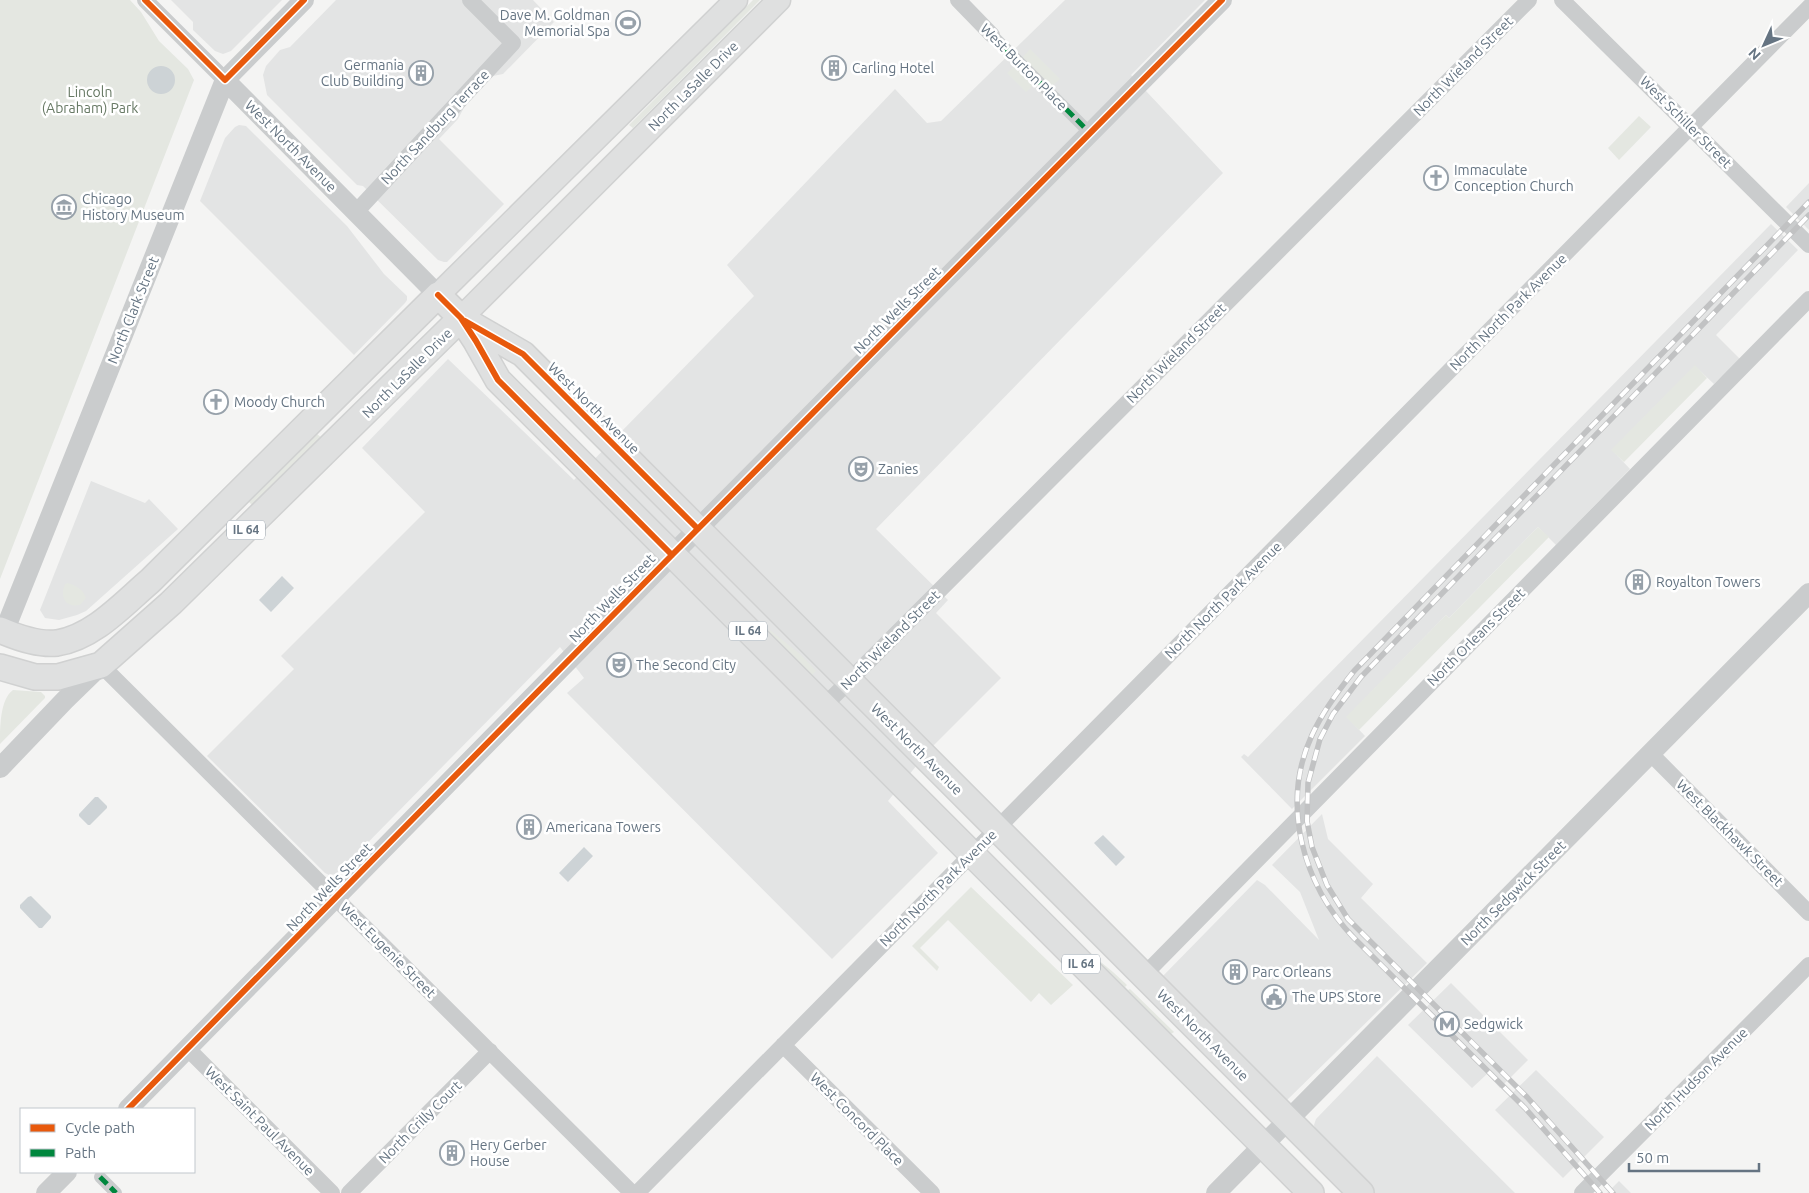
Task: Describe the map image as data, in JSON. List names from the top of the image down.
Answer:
{
  "streets": {
    "main road": ["North LaSalle Drive", "West North Avenue", "IL 64"],
    "street": [
      "North Wieland Street",
      "West Burton Place",
      "West Schiller Street",
      "North Sandburg Terrace",
      "North Clark Street",
      "North Wells Street",
      "North North Park Avenue",
      "North Orleans Street",
      "West Blackhawk Street",
      "North Sedgwick Street",
      "West Eugenie Street",
      "North Hudson Avenue",
      "West Concord Place",
      "West Saint Paul Avenue",
      "North Crilly Court"
    ]
  },
  "crossings": [
    ["North Wieland Street", "West North Avenue"],
    ["West Burton Place", "North Wells Street"],
    ["North LaSalle Drive", "West North Avenue"],
    ["North LaSalle Drive", "West Eugenie Street"],
    ["West Schiller Street", "North North Park Avenue"],
    ["North Sandburg Terrace", "West North Avenue"],
    ["West North Avenue", "North Clark Street"],
    ["West North Avenue", "North Wells Street"],
    ["West North Avenue", "North North Park Avenue"],
    ["West North Avenue", "IL 64"],
    ["West North Avenue", "North Orleans Street"],
    ["West North Avenue", "North Sedgwick Street"],
    ["North Clark Street", "IL 64"],
    ["North Wells Street", "West Eugenie Street"],
    ["North Wells Street", "West Saint Paul Avenue"],
    ["North North Park Avenue", "West Concord Place"],
    ["West Blackhawk Street", "North Sedgwick Street"],
    ["West Eugenie Street", "North Crilly Court"]
  ],
  "parks": ["Lincoln (Abraham) Park"],
  "places": {
    "sports": ["Dave M. Goldman Memorial Spa"],
    "building": [
      "Carling Hotel",
      "Germania Club Building",
      "Royalton Towers",
      "Americana Towers",
      "Parc Orleans",
      "Hery Gerber House"
    ],
    "church": ["Immaculate Conception Church", "Moody Church"],
    "museum": ["Chicago History Museum"],
    "theatre": ["Zanies", "The Second City"],
    "public building": ["The UPS Store"],
    "metro station": ["Sedgwick"]
  },
  "legend": ["Cycle path", "Path"],
  "scale_bar": "50 m",
  "north": "bottom left"
}
